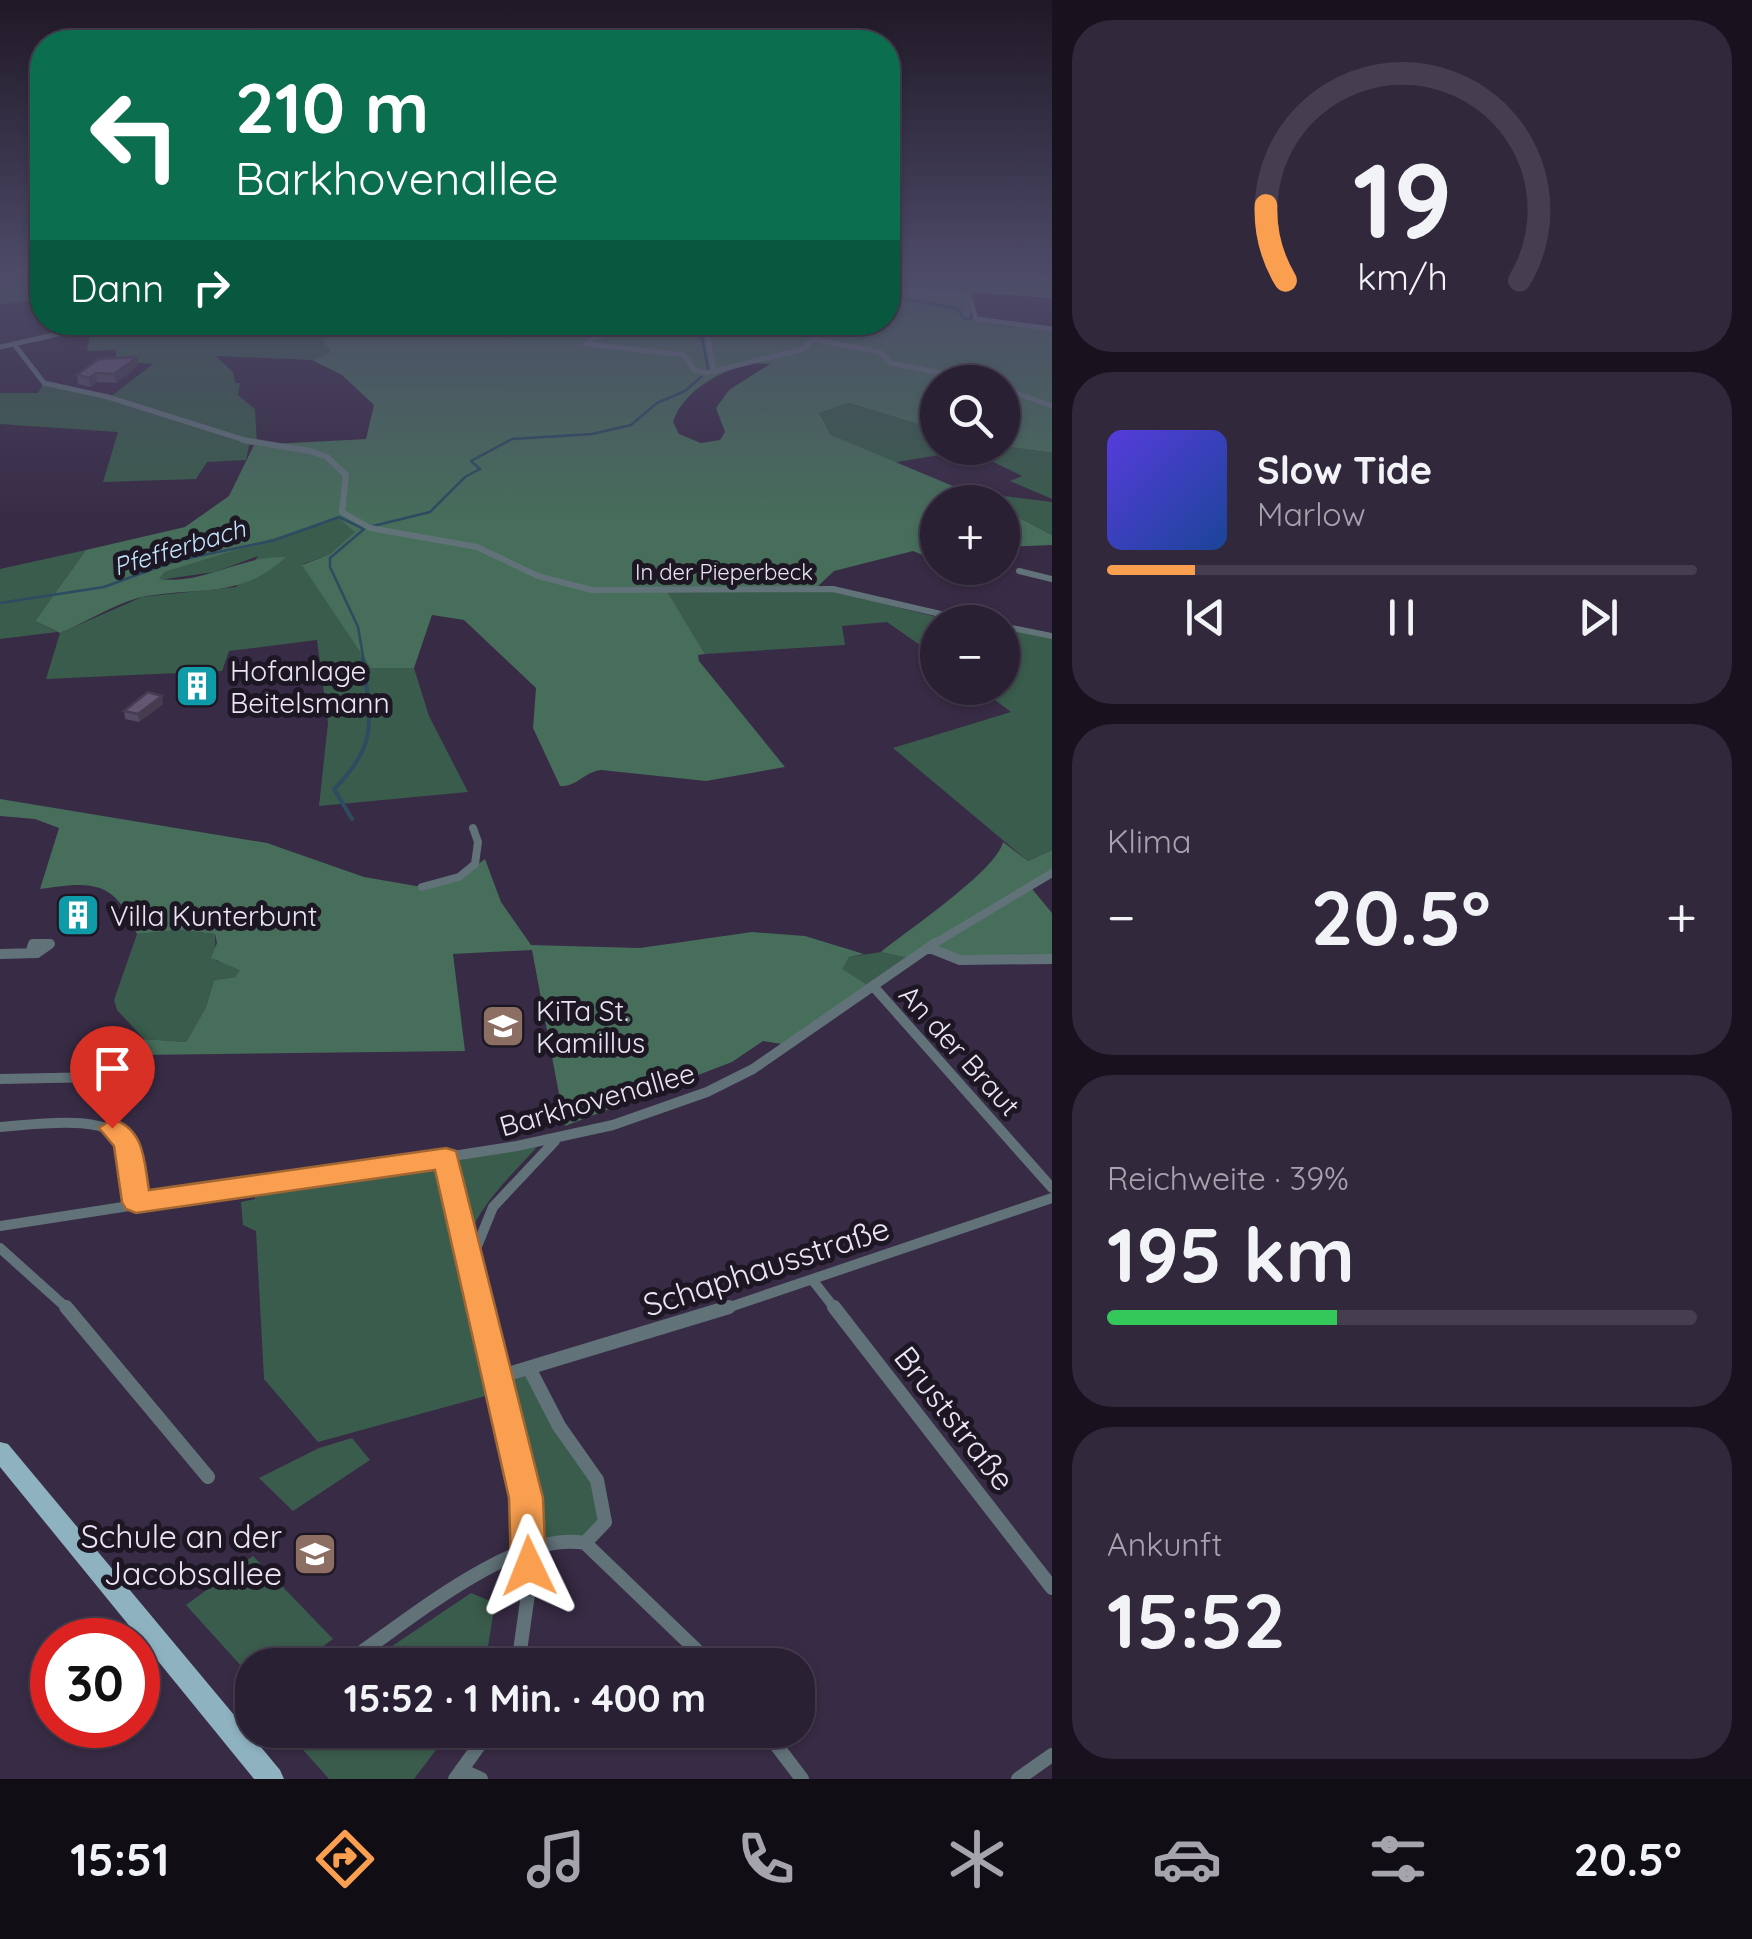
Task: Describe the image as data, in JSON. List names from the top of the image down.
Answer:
{
  "streets": {
    "street": [
      "In der Pieperbeck",
      "An der Braut",
      "Barkhovenallee",
      "Schaphausstraße",
      "Bruststraße"
    ]
  },
  "crossings": [
    ["An der Braut", "Barkhovenallee"],
    ["Schaphausstraße", "Bruststraße"]
  ],
  "water": ["Pfefferbach"],
  "places": {
    "building": ["Hofanlage Beitelsmann", "Villa Kunterbunt"],
    "school or university": ["KiTa St. Kamillus", "Schule an der Jacobsallee"]
  },
  "page": {
    "turn": ["210 m", "Barkhovenallee"],
    "then": "Dann",
    "map_buttons": ["+", "−"],
    "song": ["Slow Tide", "Marlow"],
    "tile": [
      "Klima",
      ["Reichweite · 39%", "195 km"],
      ["Ankunft", "15:52"]
    ],
    "heat": ["−", "20.5°", "+"],
    "limit": "30",
    "trip": "15:52 · 1 Min. · 400 m",
    "tabs": ["15:51", "20.5°"],
    "gauge": ["19", "km/h"]
  }
}
